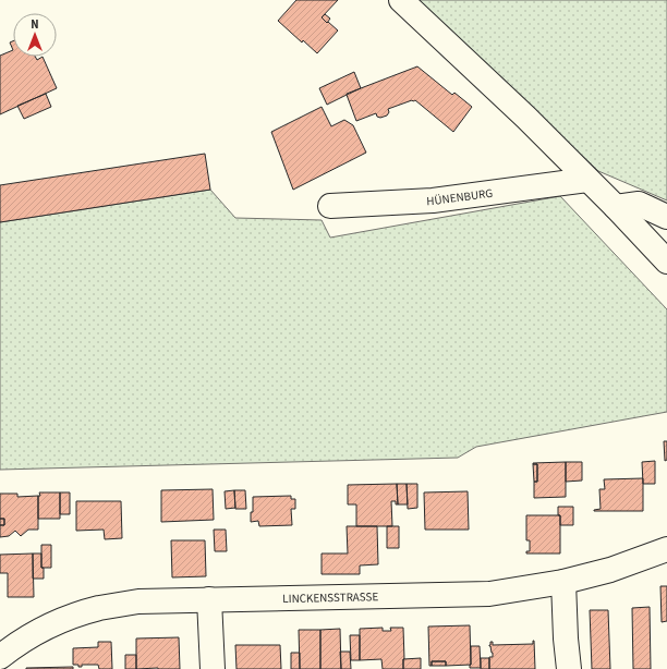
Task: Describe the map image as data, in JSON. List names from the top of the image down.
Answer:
{
  "streets": {
    "street": ["HÜNENBURG", "LINCKENSSTRASSE"]
  },
  "north": "top"
}
